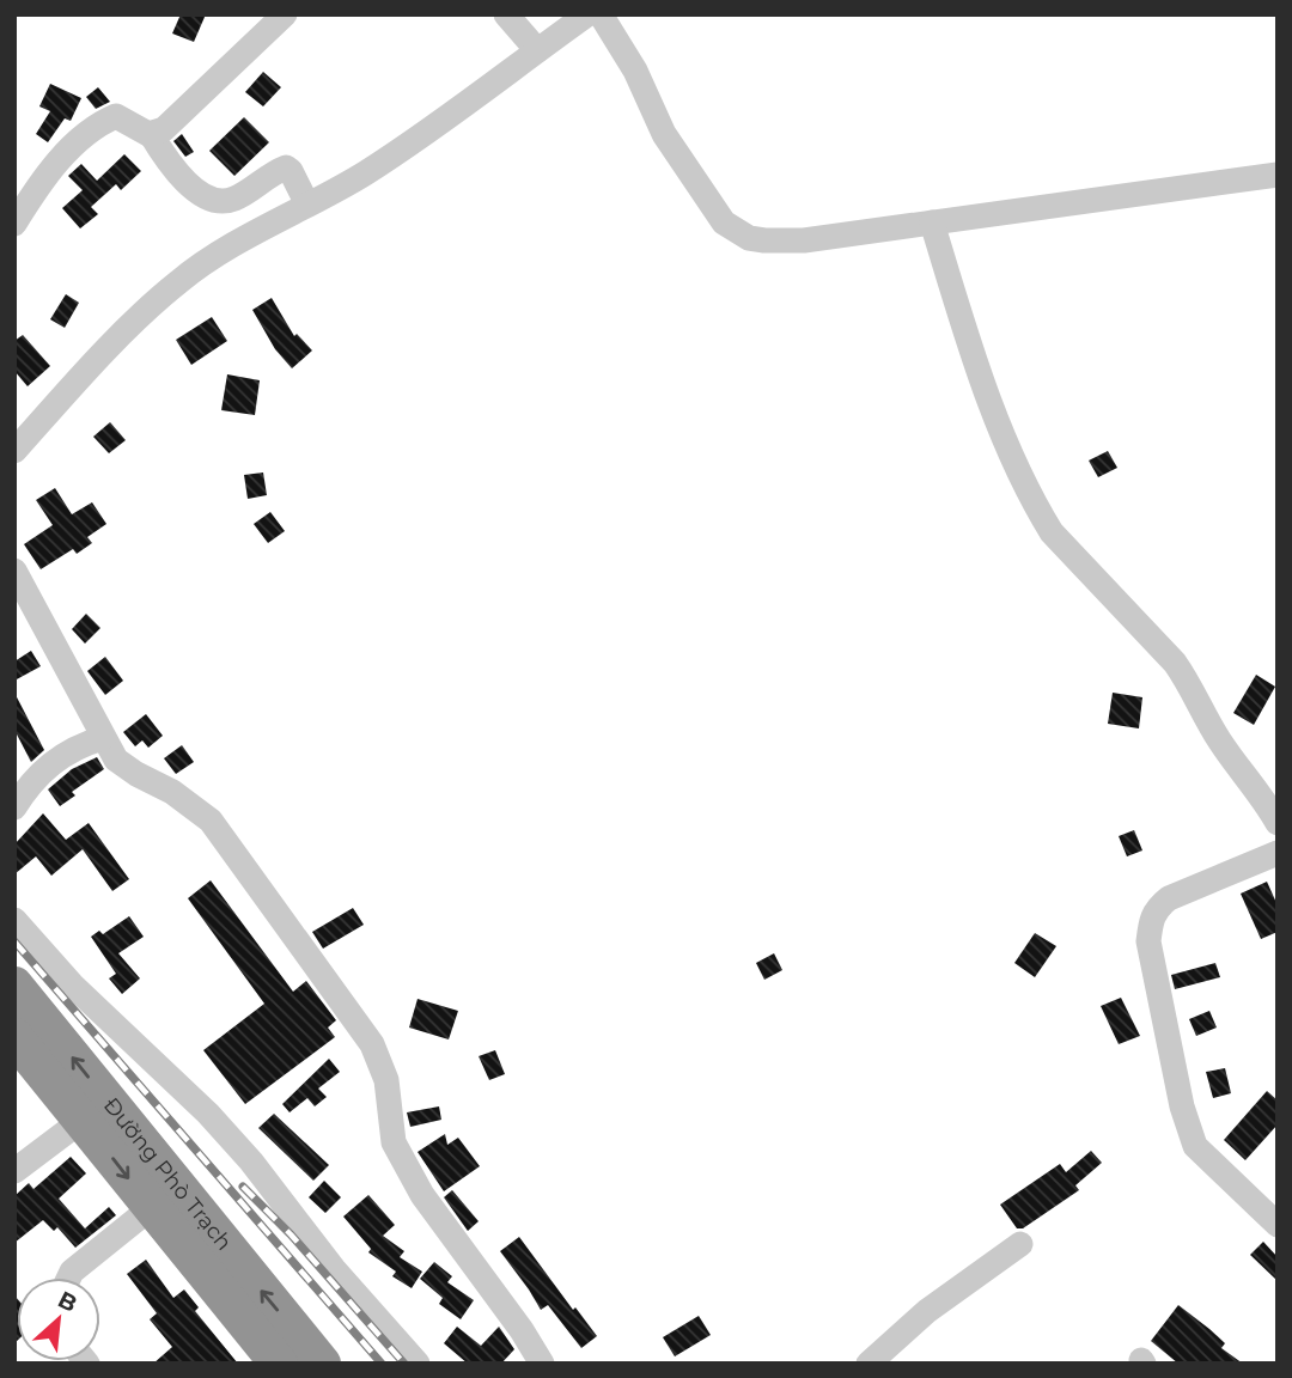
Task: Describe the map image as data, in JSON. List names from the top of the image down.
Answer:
{
  "streets": {
    "highway": ["Đường Phò Trạch"]
  },
  "north": "top right"
}
